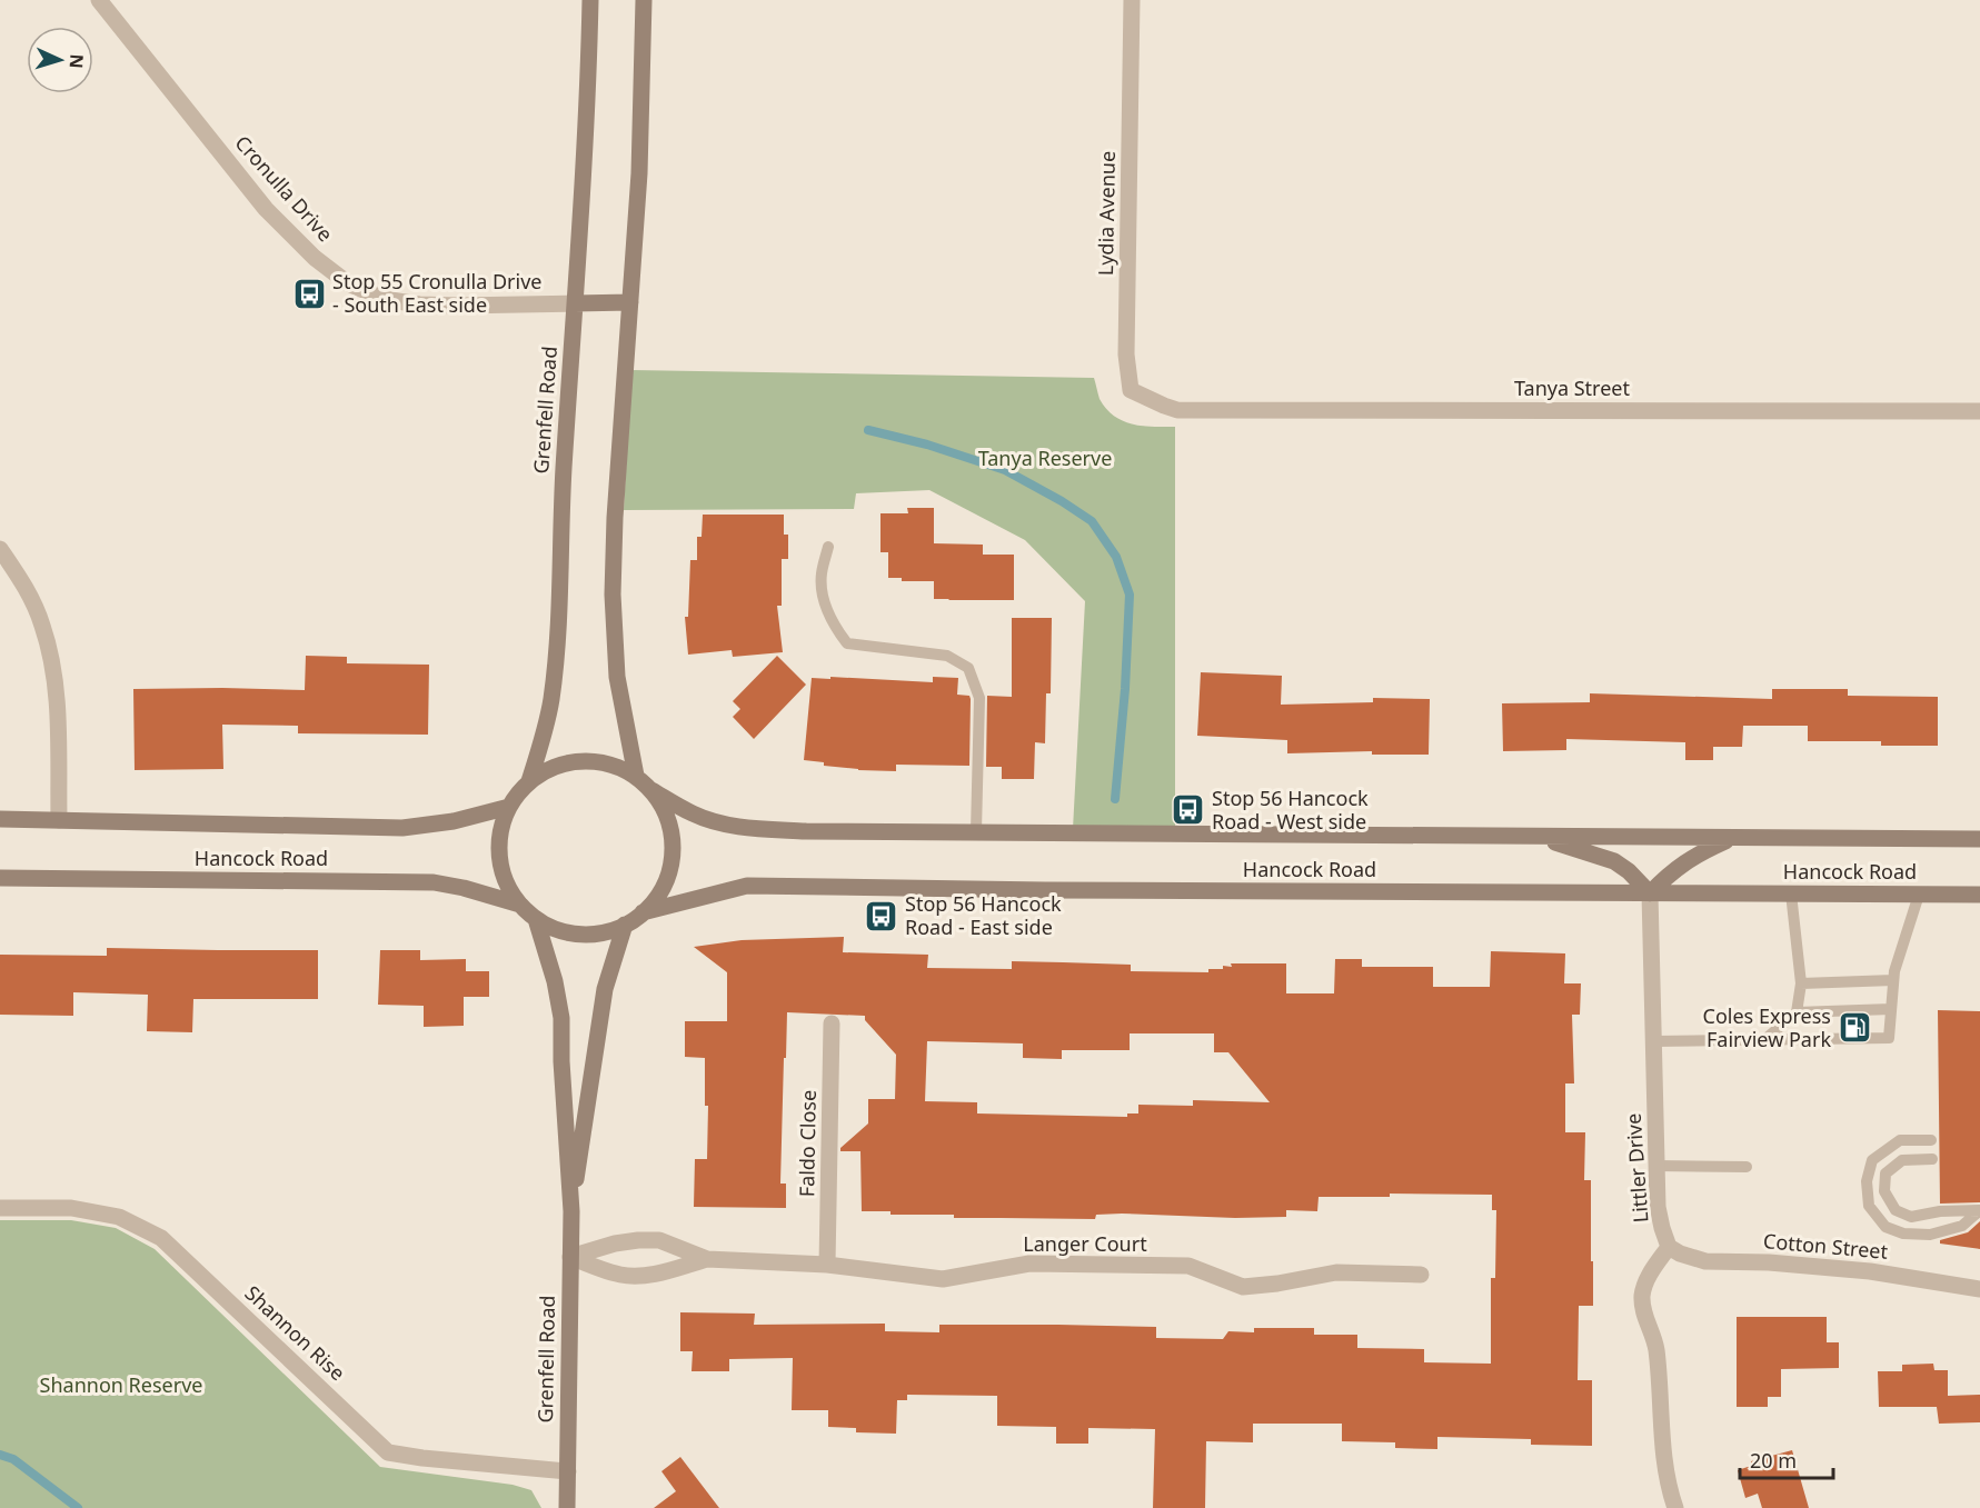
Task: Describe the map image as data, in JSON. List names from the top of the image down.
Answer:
{
  "streets": {
    "main road": ["Grenfell Road", "Hancock Road"],
    "street": [
      "Cronulla Drive",
      "Lydia Avenue",
      "Tanya Street",
      "Faldo Close",
      "Littler Drive",
      "Langer Court",
      "Cotton Street",
      "Shannon Rise"
    ]
  },
  "crossings": [
    ["Cronulla Drive", "Grenfell Road"],
    ["Lydia Avenue", "Tanya Street"],
    ["Grenfell Road", "Hancock Road"],
    ["Grenfell Road", "Langer Court"],
    ["Grenfell Road", "Shannon Rise"],
    ["Hancock Road", "Littler Drive"],
    ["Faldo Close", "Langer Court"],
    ["Littler Drive", "Cotton Street"]
  ],
  "parks": ["Tanya Reserve", "Shannon Reserve"],
  "places": {
    "bus stop": ["Stop 55 Cronulla Drive - South East side", "Stop 56 Hancock Road - West side", "Stop 56 Hancock Road - East side"],
    "fuel station": ["Coles Express Fairview Park"]
  },
  "scale_bar": "20 m",
  "north": "right"
}
